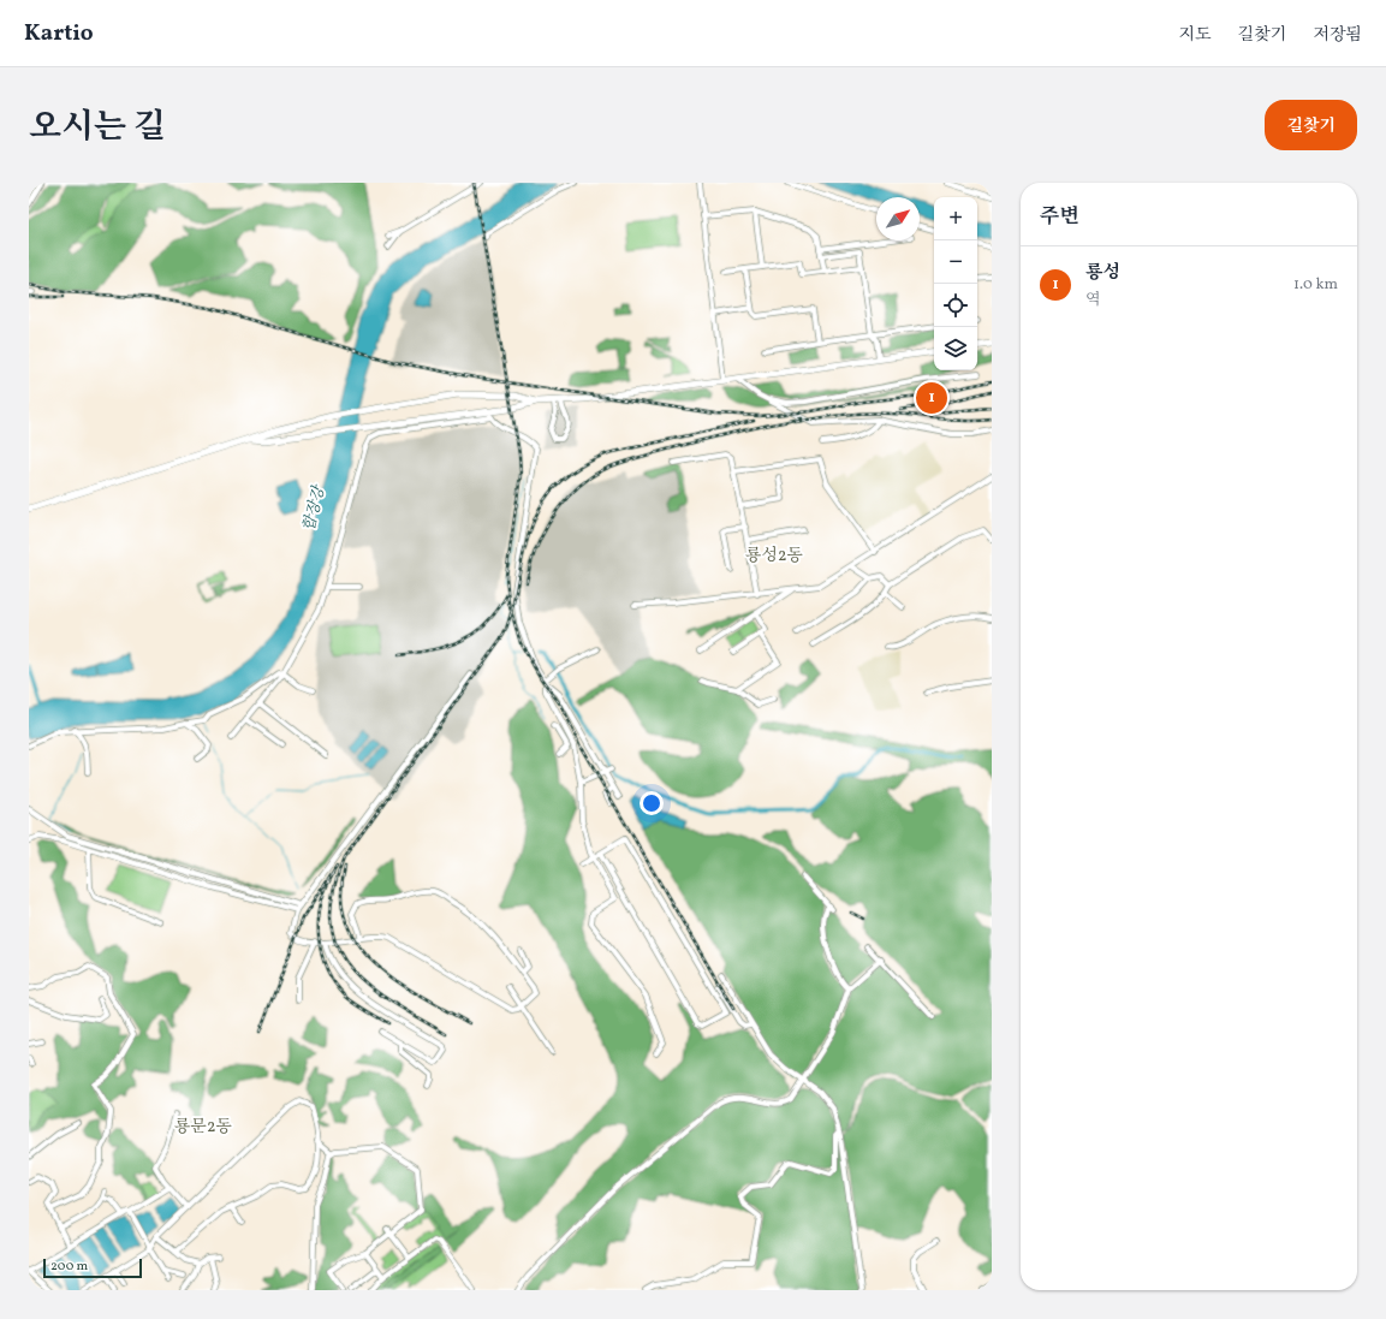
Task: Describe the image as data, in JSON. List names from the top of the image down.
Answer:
{
  "districts": ["룡성2동", "룡문2동"],
  "water": ["합장강"],
  "scale_bar": "200 m",
  "north": "top right",
  "page": {
    "header": "Kartio",
    "nav": ["지도", "길찾기", "저장됨"],
    "title": "오시는 길",
    "buttons": "길찾기",
    "heading": "주변",
    "map_buttons": ["+", "−"],
    "list": [
      {
        "mark": "1",
        "name": "룡성",
        "note": "역",
        "value": "1.0 km"
      }
    ],
    "pins": "1",
    "scale": "200 m"
  }
}
